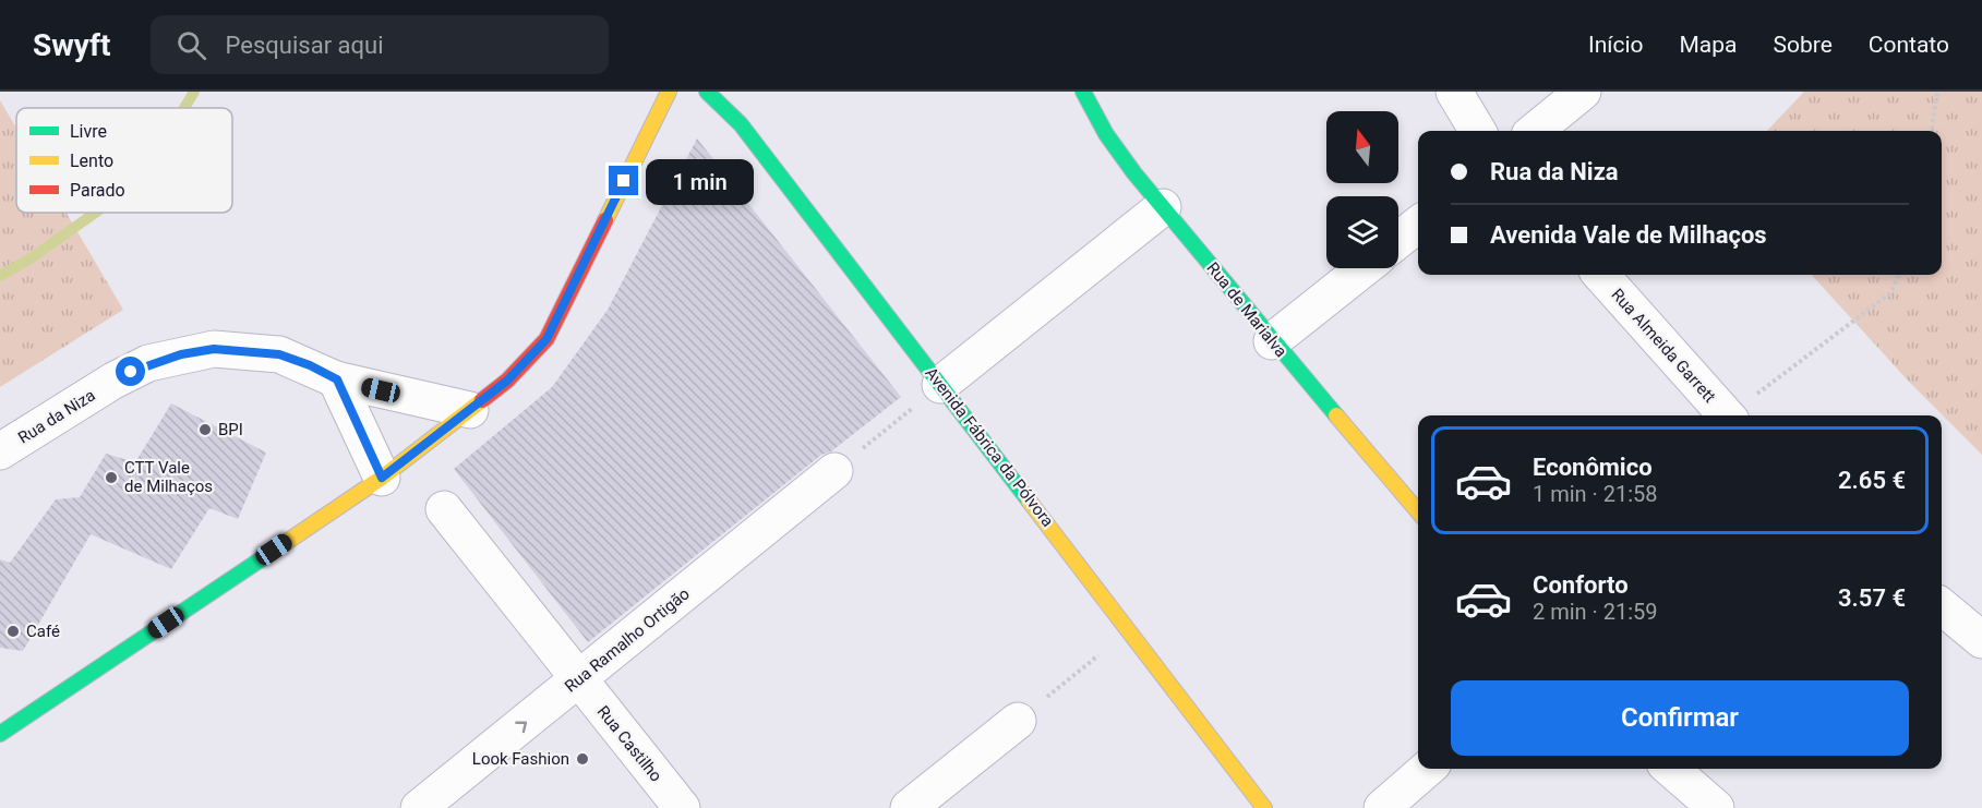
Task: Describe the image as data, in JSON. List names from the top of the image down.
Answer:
{
  "streets": {
    "street": [
      "Rua de Marialva",
      "Rua Almeida Garrett",
      "Rua da Niza",
      "Avenida Fábrica da Pólvora",
      "Rua Ramalho Ortigão",
      "Rua Castilho"
    ]
  },
  "crossings": [
    ["Rua Ramalho Ortigão", "Rua Castilho"]
  ],
  "places": [
    "BPI",
    "CTT Vale de Milhaços",
    "Café",
    "Look Fashion"
  ],
  "legend": ["Livre", "Lento", "Parado"],
  "north": "top",
  "page": {
    "header": "Swyft",
    "search": "Pesquisar aqui",
    "nav": [
      "Início",
      "Mapa",
      "Sobre",
      "Contato"
    ],
    "banner": ["Rua da Niza", "Avenida Vale de Milhaços"],
    "bubble": "1 min",
    "list": [
      {
        "name": "Econômico",
        "note": "1 min · 21:58",
        "value": "2.65 €"
      },
      {
        "name": "Conforto",
        "note": "2 min · 21:59",
        "value": "3.57 €"
      }
    ],
    "buttons": "Confirmar"
  }
}
